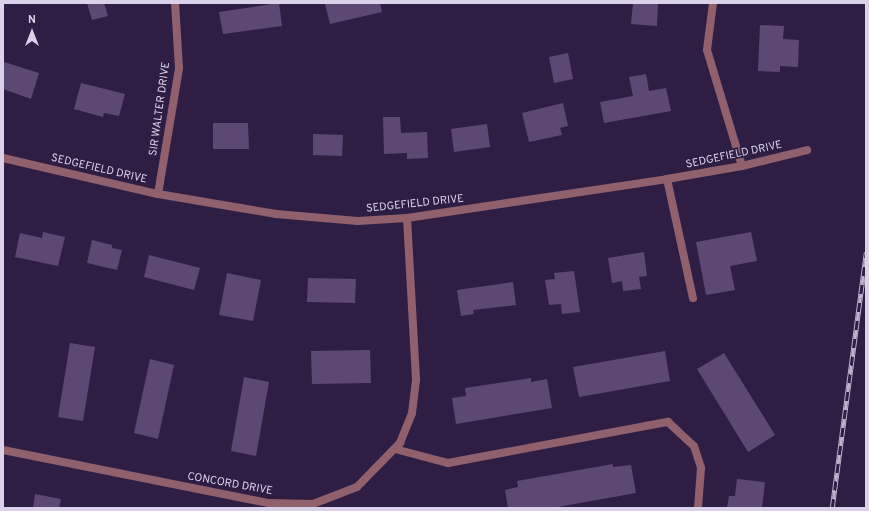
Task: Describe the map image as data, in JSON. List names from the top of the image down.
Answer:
{
  "streets": {
    "street": ["SIR WALTER DRIVE", "SEDGEFIELD DRIVE", "CONCORD DRIVE"]
  },
  "crossings": [
    ["SIR WALTER DRIVE", "SEDGEFIELD DRIVE"],
    ["SEDGEFIELD DRIVE", "CONCORD DRIVE"]
  ],
  "north": "top"
}
